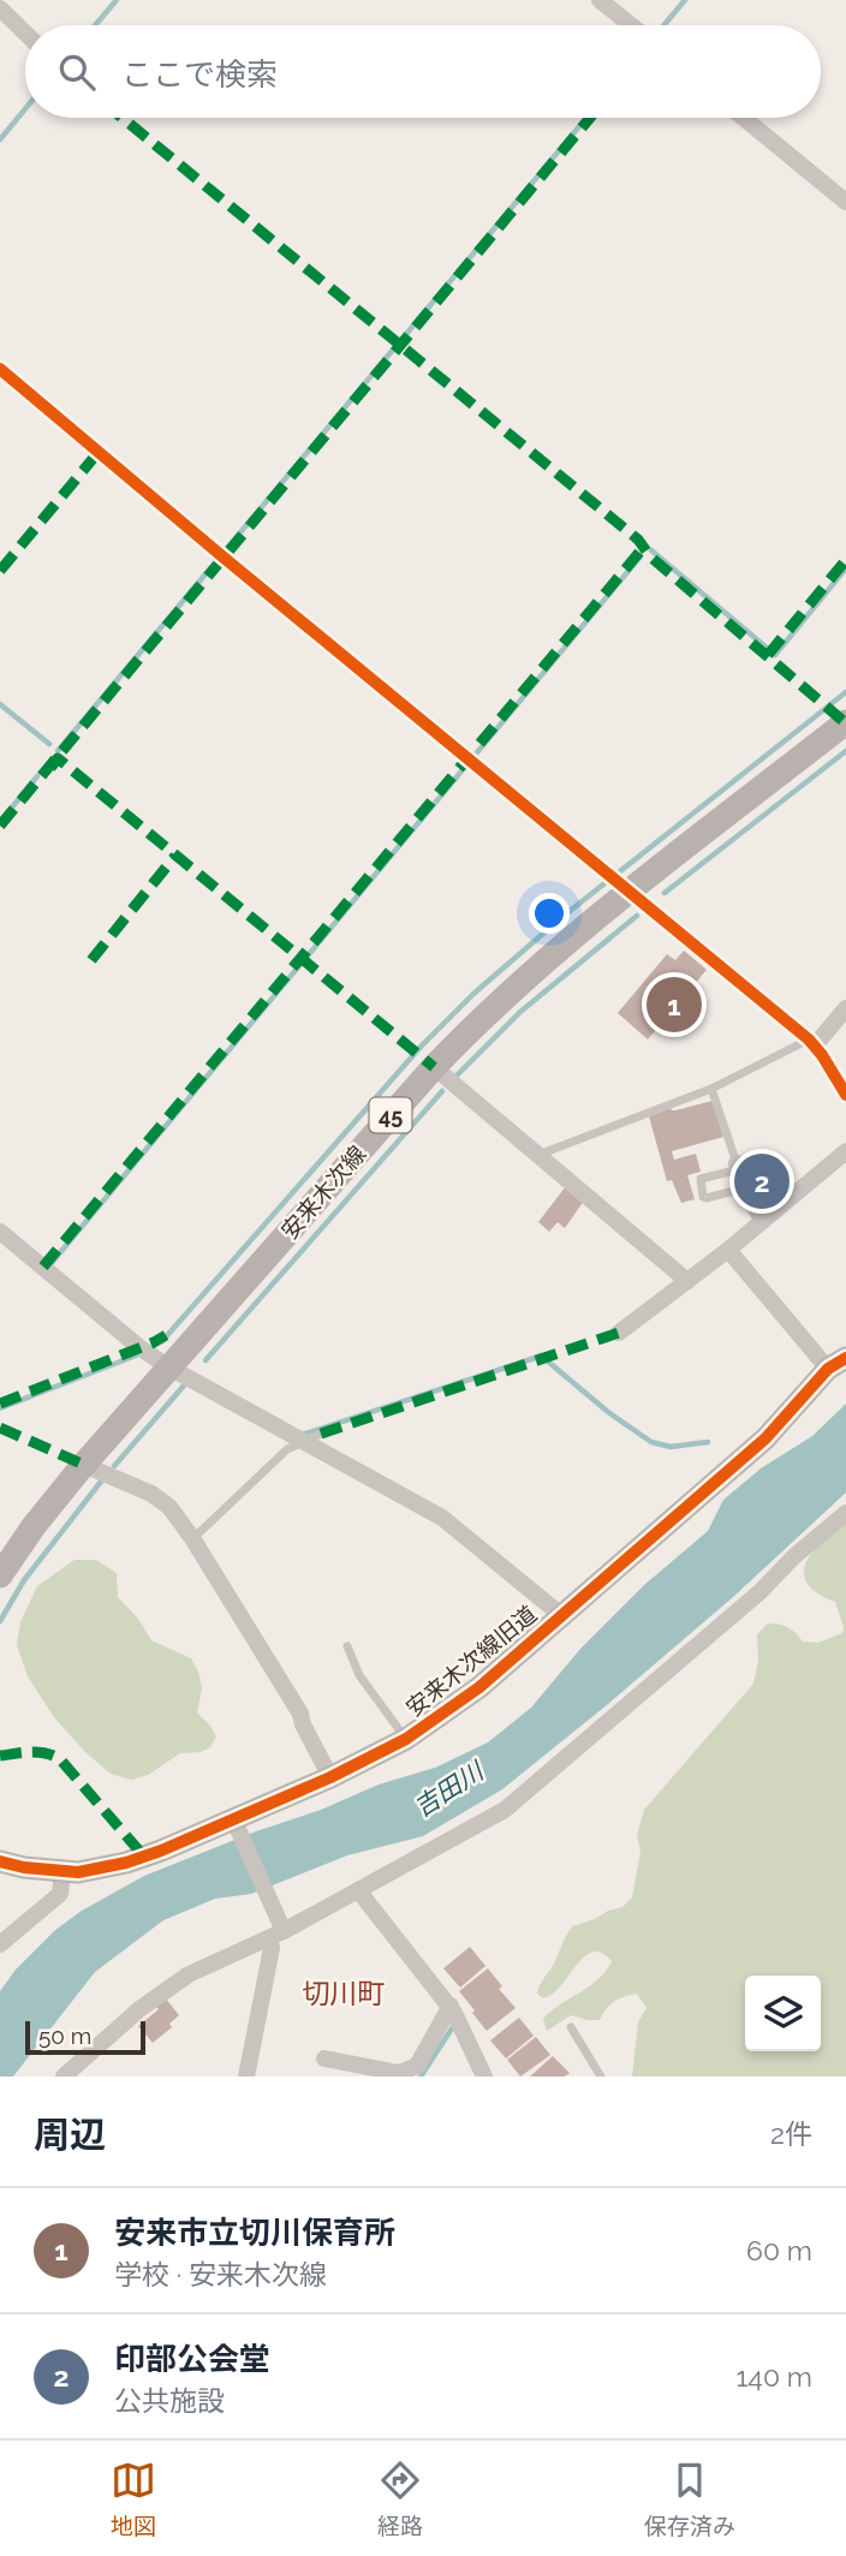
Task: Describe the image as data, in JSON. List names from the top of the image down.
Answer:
{
  "streets": {
    "main road": ["45", "安来木次線"],
    "street": ["安来木次線旧道"]
  },
  "districts": ["切川町"],
  "water": ["吉田川"],
  "scale_bar": "50 m",
  "page": {
    "search": "ここで検索",
    "pins": ["1", "2"],
    "scale": "50 m",
    "heading": ["周辺", "2件"],
    "list": [
      {
        "mark": "1",
        "name": "安来市立切川保育所",
        "note": "学校 · 安来木次線",
        "value": "60 m"
      },
      {
        "mark": "2",
        "name": "印部公会堂",
        "note": "公共施設",
        "value": "140 m"
      }
    ],
    "nav": ["地図", "経路", "保存済み"]
  }
}
